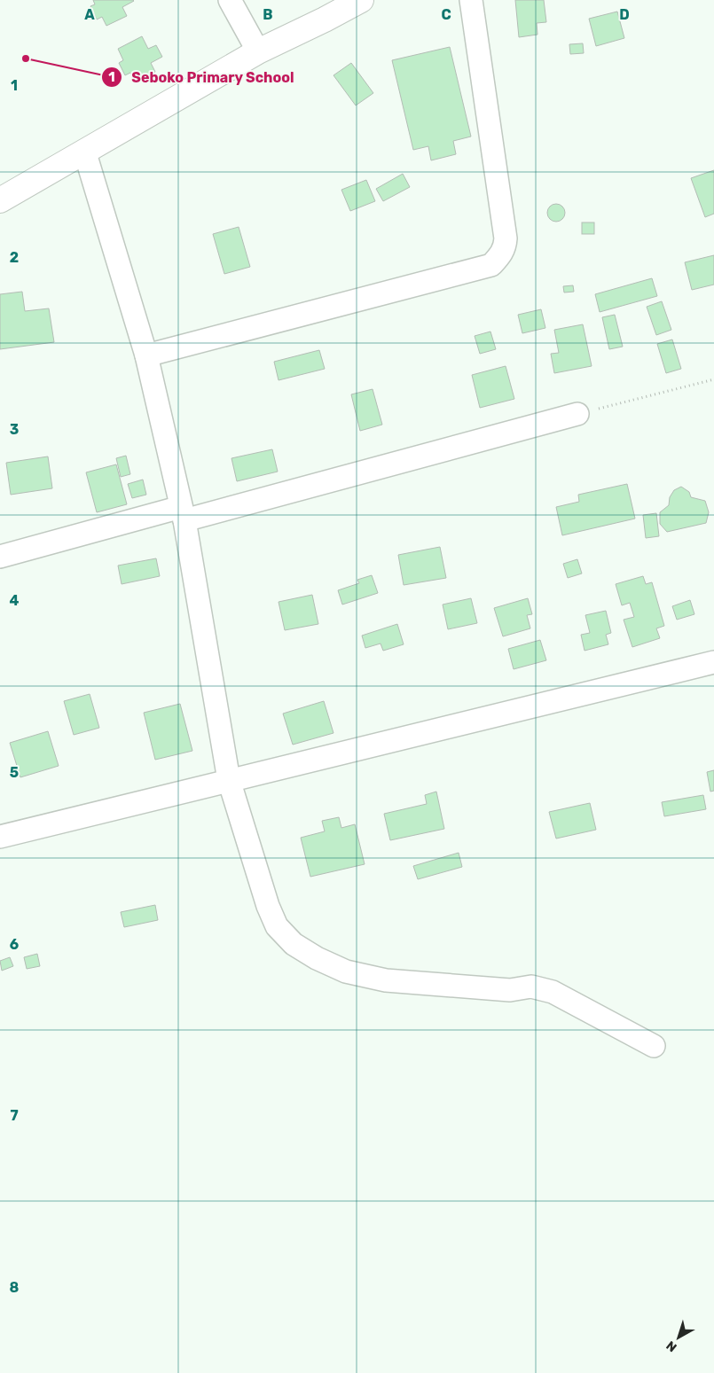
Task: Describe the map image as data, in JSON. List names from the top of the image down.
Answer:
{
  "places": ["Seboko Primary School"],
  "north": "bottom left",
  "grid": {
    "columns": [
      "A",
      "B",
      "C",
      "D"
    ],
    "rows": [
      "1",
      "2",
      "3",
      "4",
      "5",
      "6",
      "7",
      "8"
    ]
  }
}
